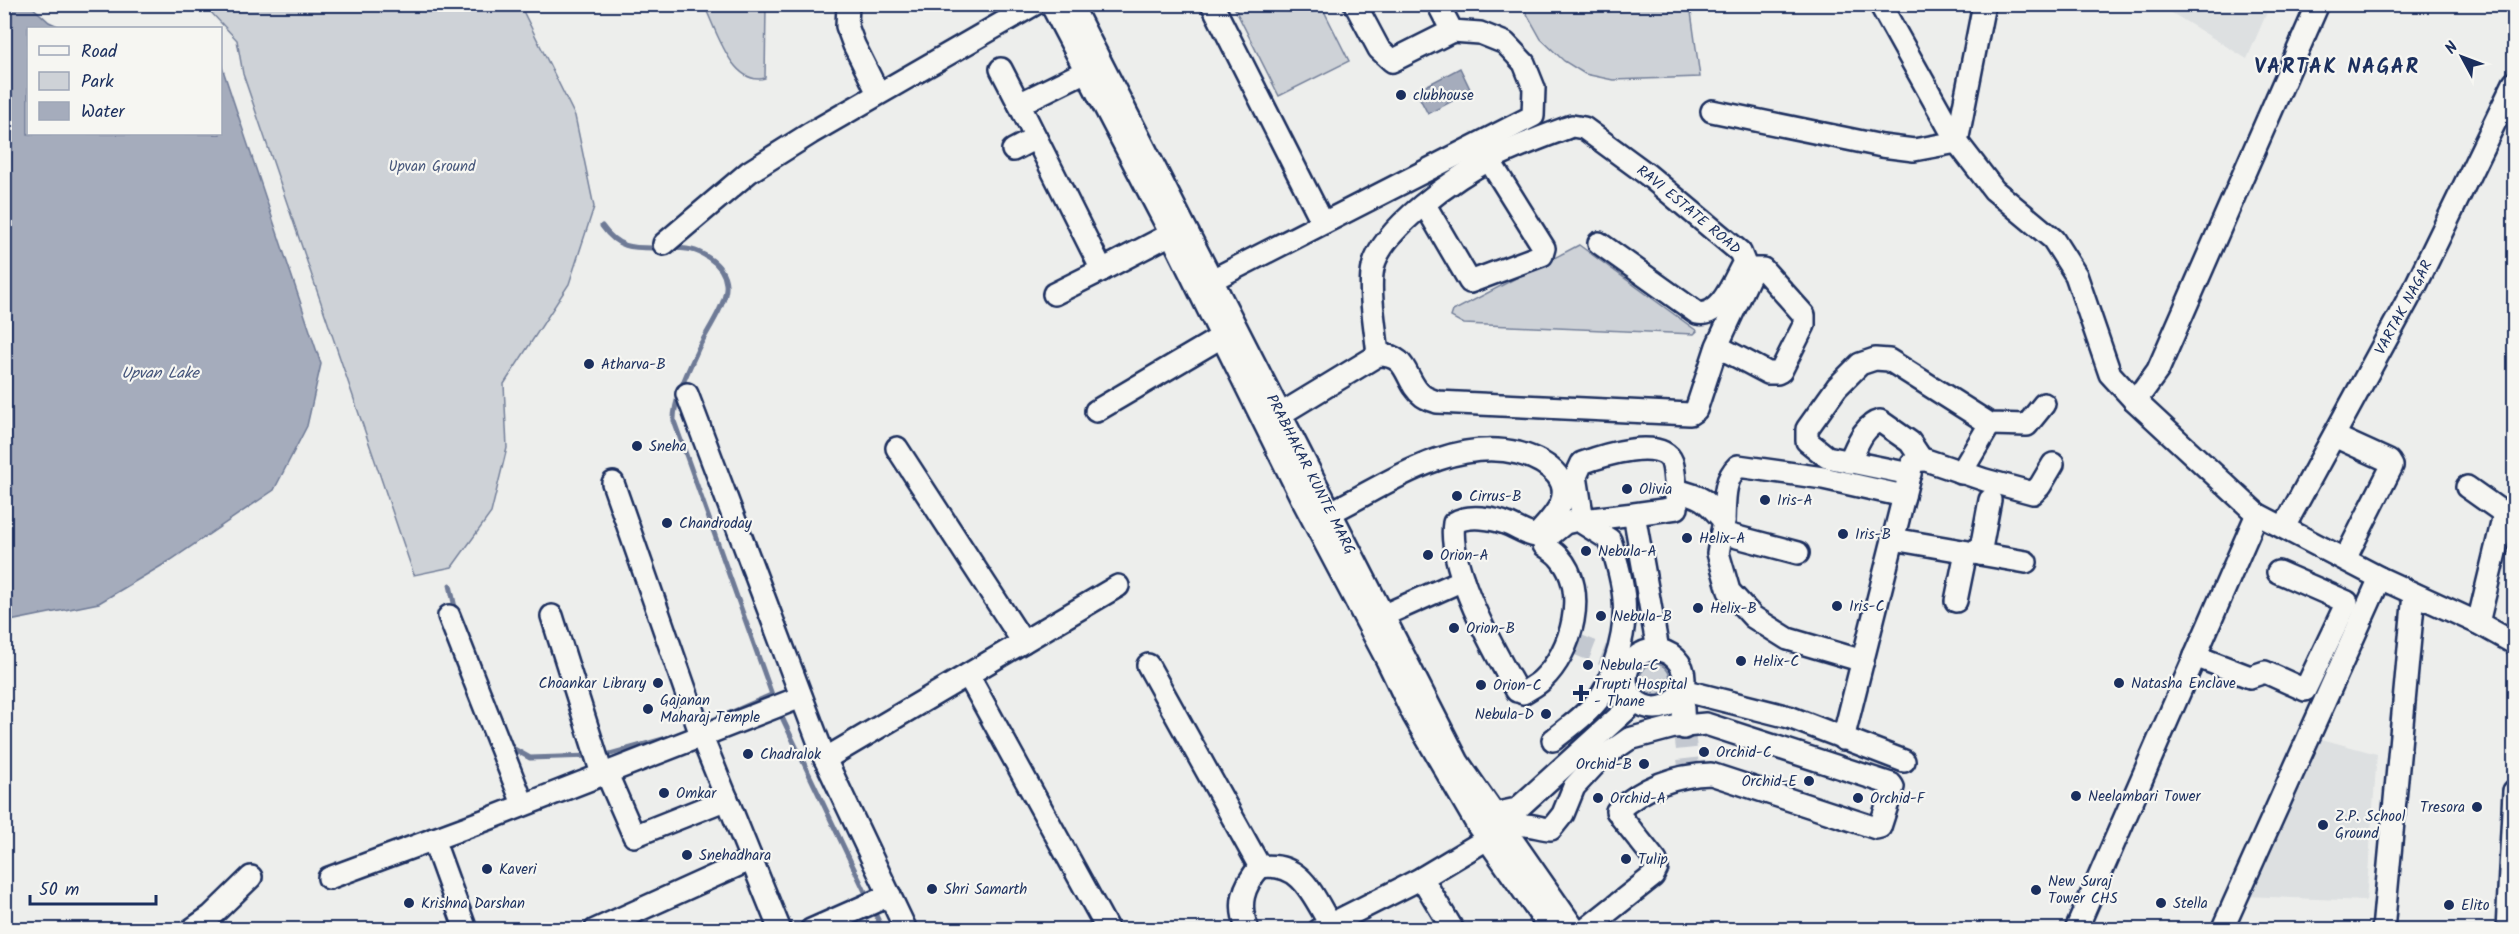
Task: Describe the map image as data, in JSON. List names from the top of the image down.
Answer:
{
  "streets": {
    "street": ["RAVI ESTATE ROAD", "VARTAK NAGAR", "PRABHAKAR KUNTE MARG"]
  },
  "districts": ["VARTAK NAGAR"],
  "water": ["Upvan Lake"],
  "parks": ["Upvan Ground"],
  "places": {
    "other": [
      "clubhouse",
      "Atharva-B",
      "Sneha",
      "Olivia",
      "Cirrus-B",
      "Iris-A",
      "Chandroday",
      "Iris-B",
      "Helix-A",
      "Nebula-A",
      "Orion-A",
      "Iris-C",
      "Helix-B",
      "Nebula-B",
      "Orion-B",
      "Helix-C",
      "Nebula-C",
      "Choankar Library",
      "Natasha Enclave",
      "Orion-C",
      "Gajanan Maharaj Temple",
      "Nebula-D",
      "Orchid-C",
      "Chadralok",
      "Orchid-B",
      "Orchid-E",
      "Omkar",
      "Neelambari Tower",
      "Orchid-A",
      "Orchid-F",
      "Tresora",
      "Z.P. School Ground",
      "Snehadhara",
      "Tulip",
      "Kaveri",
      "Shri Samarth",
      "New Suraj Tower CHS",
      "Krishna Darshan",
      "Stella",
      "Elito"
    ],
    "health": ["Trupti Hospital - Thane"]
  },
  "legend": ["Road", "Park", "Water"],
  "scale_bar": "50 m",
  "north": "top left"
}
